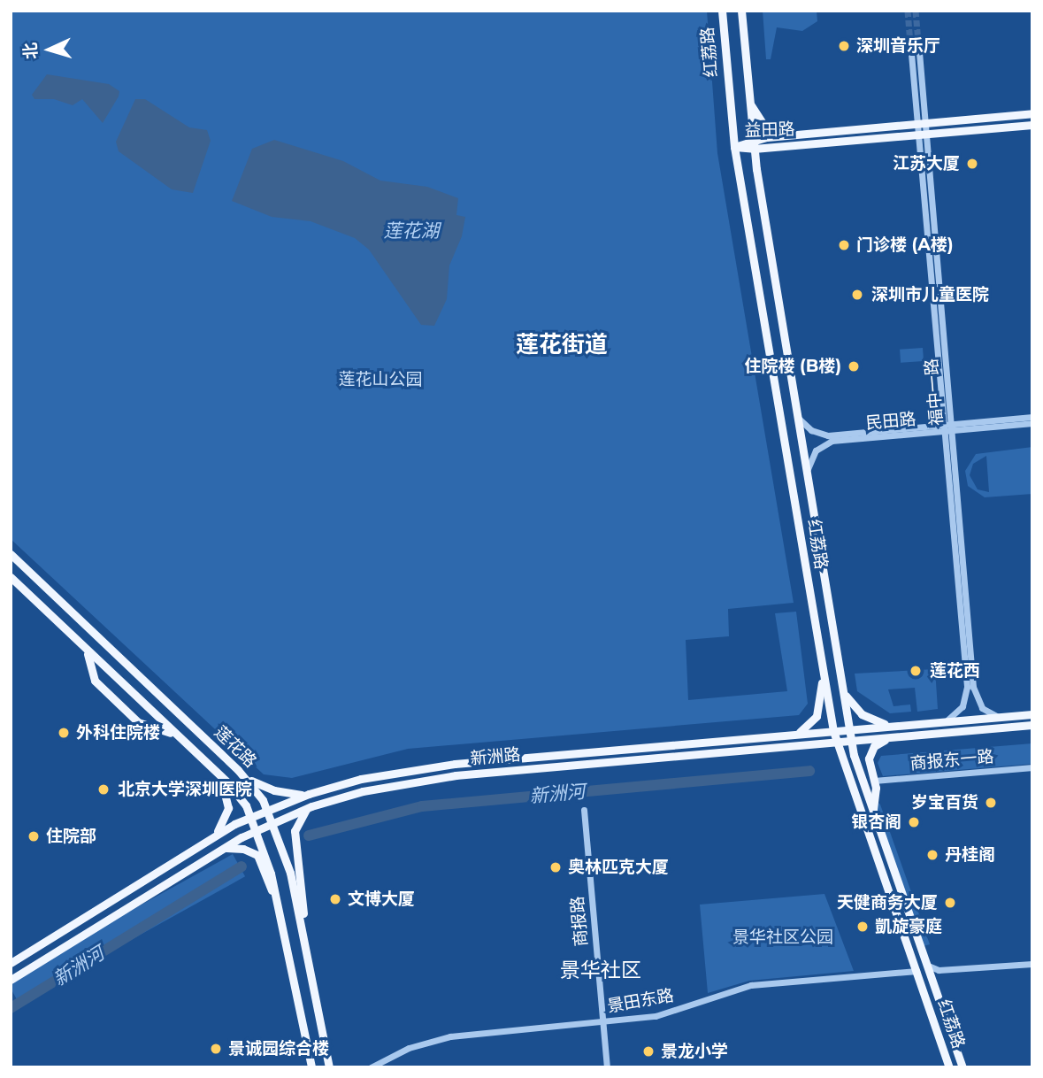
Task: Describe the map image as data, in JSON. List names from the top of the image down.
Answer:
{
  "streets": {
    "main road": [
      "红荔路",
      "益田路",
      "莲花路",
      "新洲路"
    ],
    "street": [
      "福中一路",
      "民田路",
      "商报东一路",
      "商报路",
      "景田东路"
    ]
  },
  "crossings": [
    ["红荔路", "益田路"],
    ["红荔路", "民田路"],
    ["红荔路", "新洲路"],
    ["红荔路", "景田东路"],
    ["益田路", "福中一路"],
    ["福中一路", "民田路"],
    ["福中一路", "新洲路"],
    ["莲花路", "新洲路"],
    ["商报路", "景田东路"]
  ],
  "districts": ["莲花街道", "景华社区"],
  "water": ["莲花湖", "新洲河"],
  "parks": ["莲花山公园", "景华社区公园"],
  "places": [
    "深圳音乐厅",
    "江苏大厦",
    "门诊楼 (A楼)",
    "深圳市儿童医院",
    "住院楼 (B楼)",
    "莲花西",
    "外科住院楼",
    "北京大学深圳医院",
    "岁宝百货",
    "银杏阁",
    "住院部",
    "丹桂阁",
    "奥林匹克大厦",
    "文博大厦",
    "天健商务大厦",
    "凱旋豪庭",
    "景诚园综合楼",
    "景龙小学"
  ],
  "north": "left"
}
